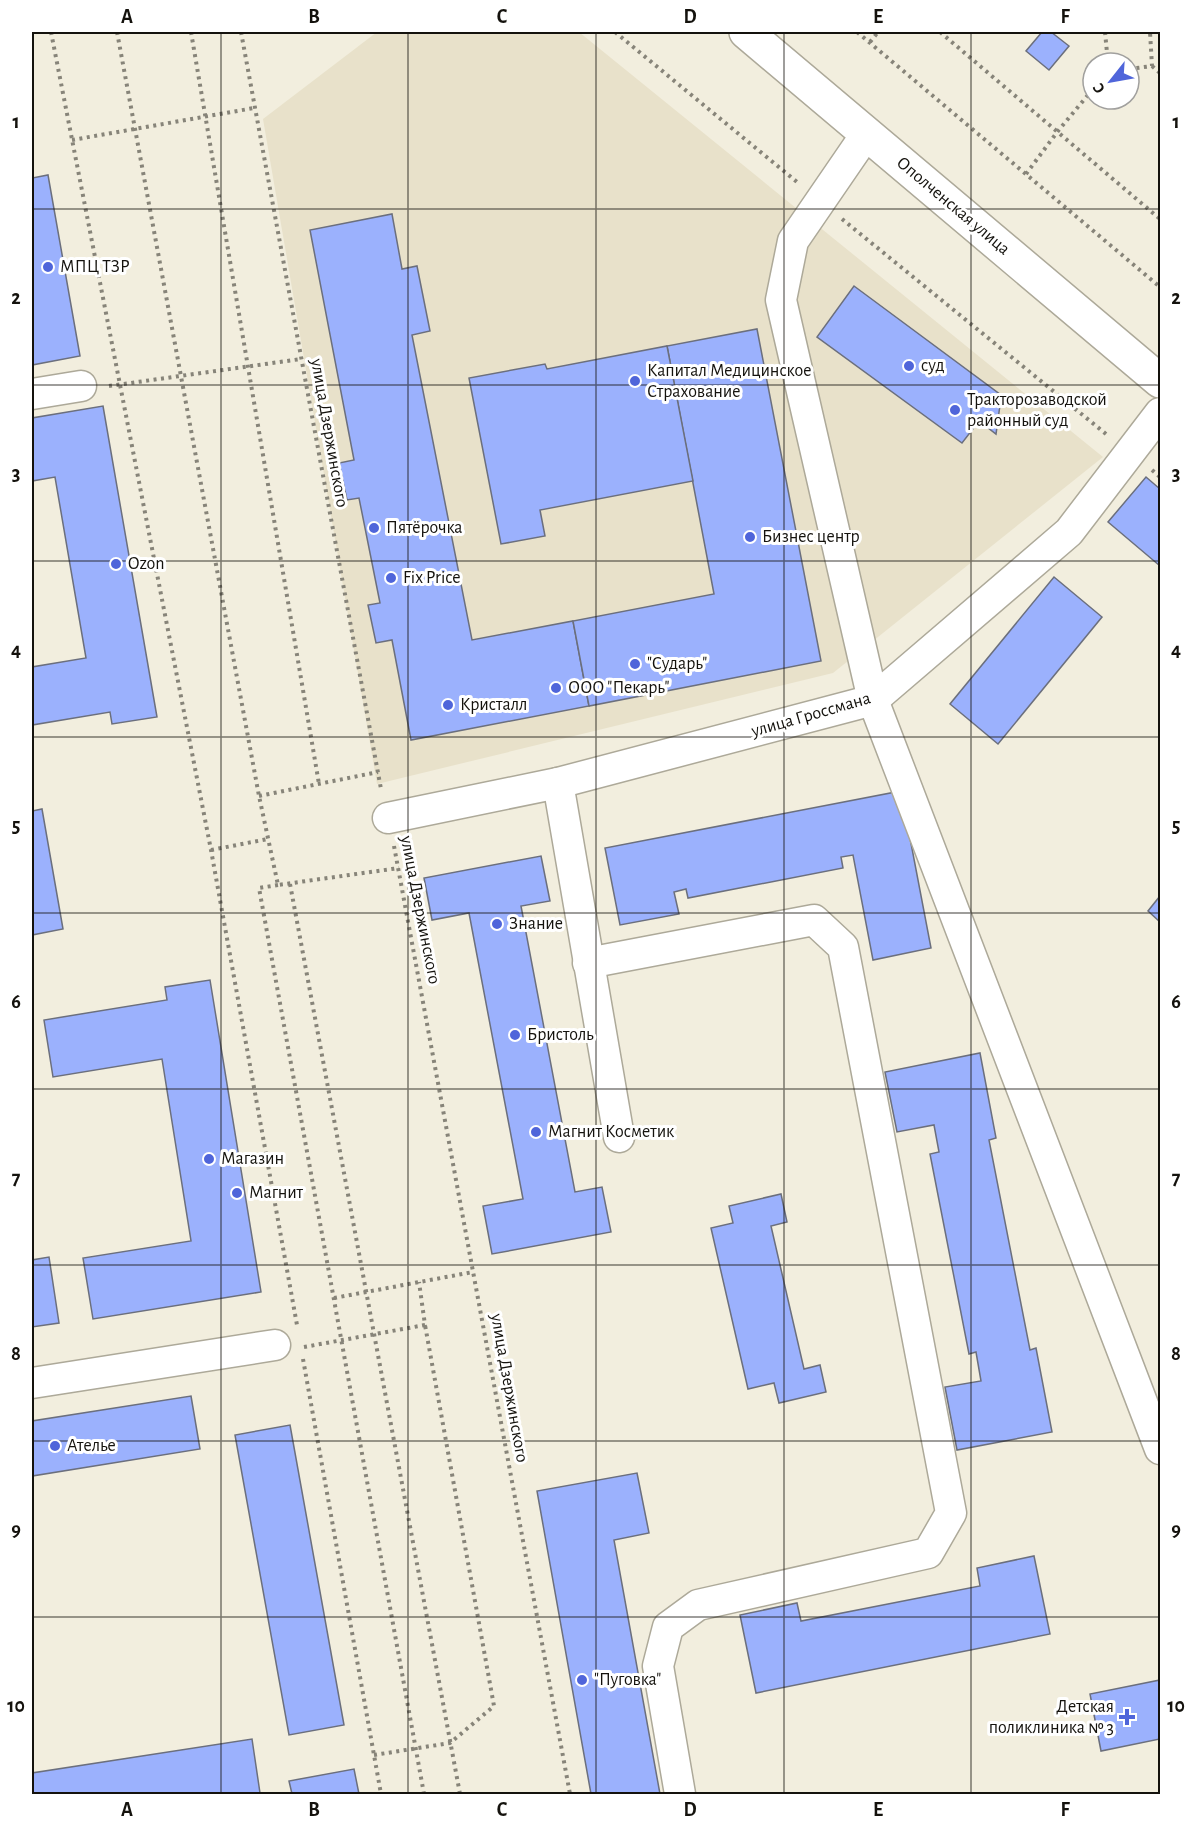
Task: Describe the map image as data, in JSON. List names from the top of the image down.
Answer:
{
  "streets": {
    "main road": ["Ополченская улица"],
    "street": ["улица Гроссмана"],
    "path": ["улица Дзержинского"]
  },
  "crossings": [
    ["улица Дзержинского", "улица Гроссмана"]
  ],
  "places": {
    "other": [
      "МПЦ ТЗР",
      "суд",
      "Капитал Медицинское Страхование",
      "Тракторозаводской районный суд",
      "Пятёрочка",
      "Бизнес центр",
      "Ozon",
      "Fix Price",
      "\"Сударь\"",
      "ООО \"Пекарь\"",
      "Кристалл",
      "Знание",
      "Бристоль",
      "Магнит Косметик",
      "Магазин",
      "Магнит",
      "Ателье",
      "\"Пуговка\""
    ],
    "health": ["Детская поликлиника № 3"]
  },
  "north": "bottom left",
  "grid": {
    "columns": [
      "A",
      "B",
      "C",
      "D",
      "E",
      "F"
    ],
    "rows": [
      "1",
      "2",
      "3",
      "4",
      "5",
      "6",
      "7",
      "8",
      "9",
      "10"
    ]
  }
}
